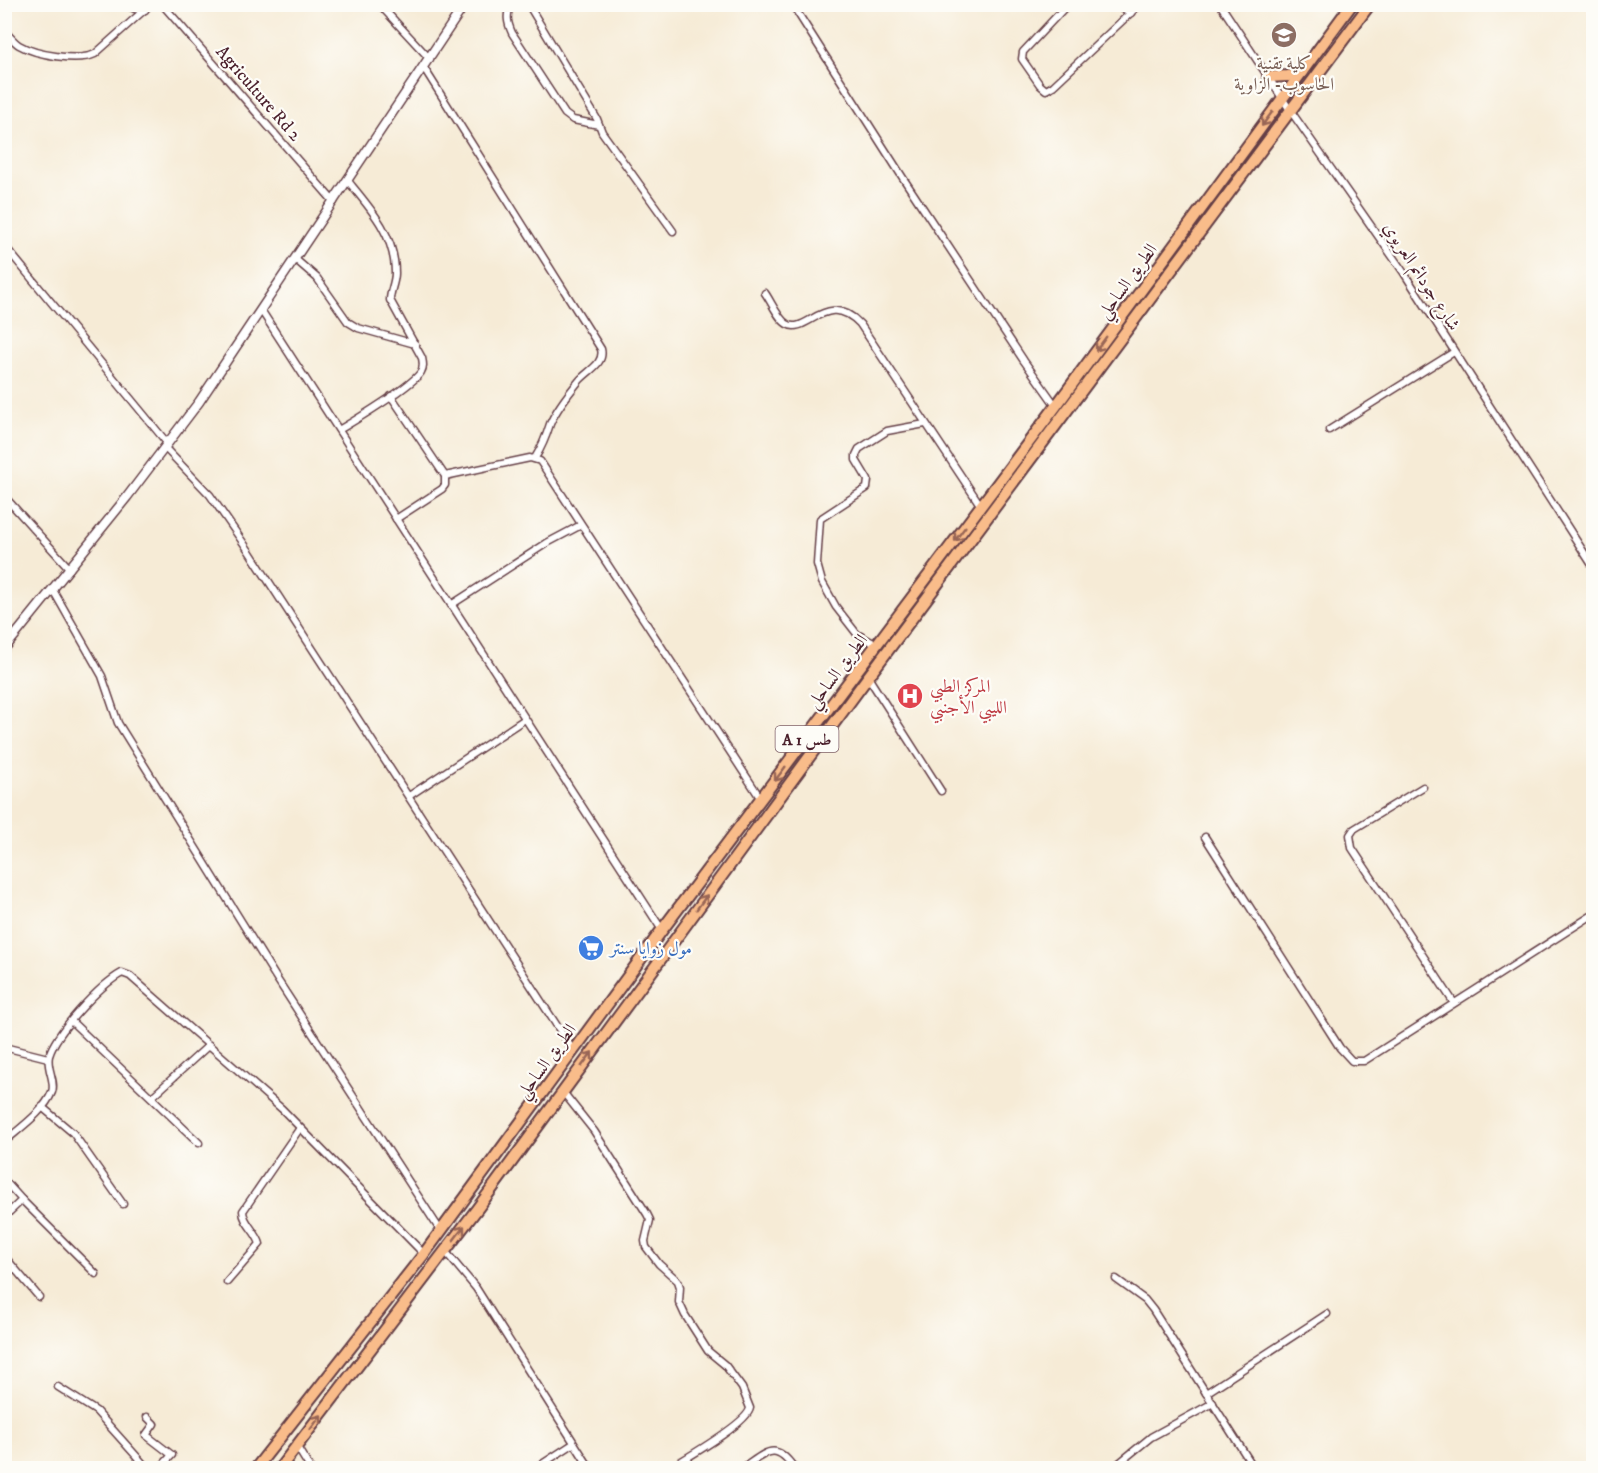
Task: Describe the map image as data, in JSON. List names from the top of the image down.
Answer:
{
  "streets": {
    "highway": ["الطريق الساحلي", "A 1 طس"],
    "street": ["Agriculture Rd 2", "شارع جودائم العريوي"]
  },
  "crossings": [
    ["شارع جودائم العريوي", "الطريق الساحلي"]
  ],
  "places": {
    "school or university": ["كلية تقنية الحاسوب- الزاوية"],
    "hospital": ["المركز الطبي الليبي الأجنبي"],
    "supermarket": ["مول زوايا سنتر"]
  }
}
